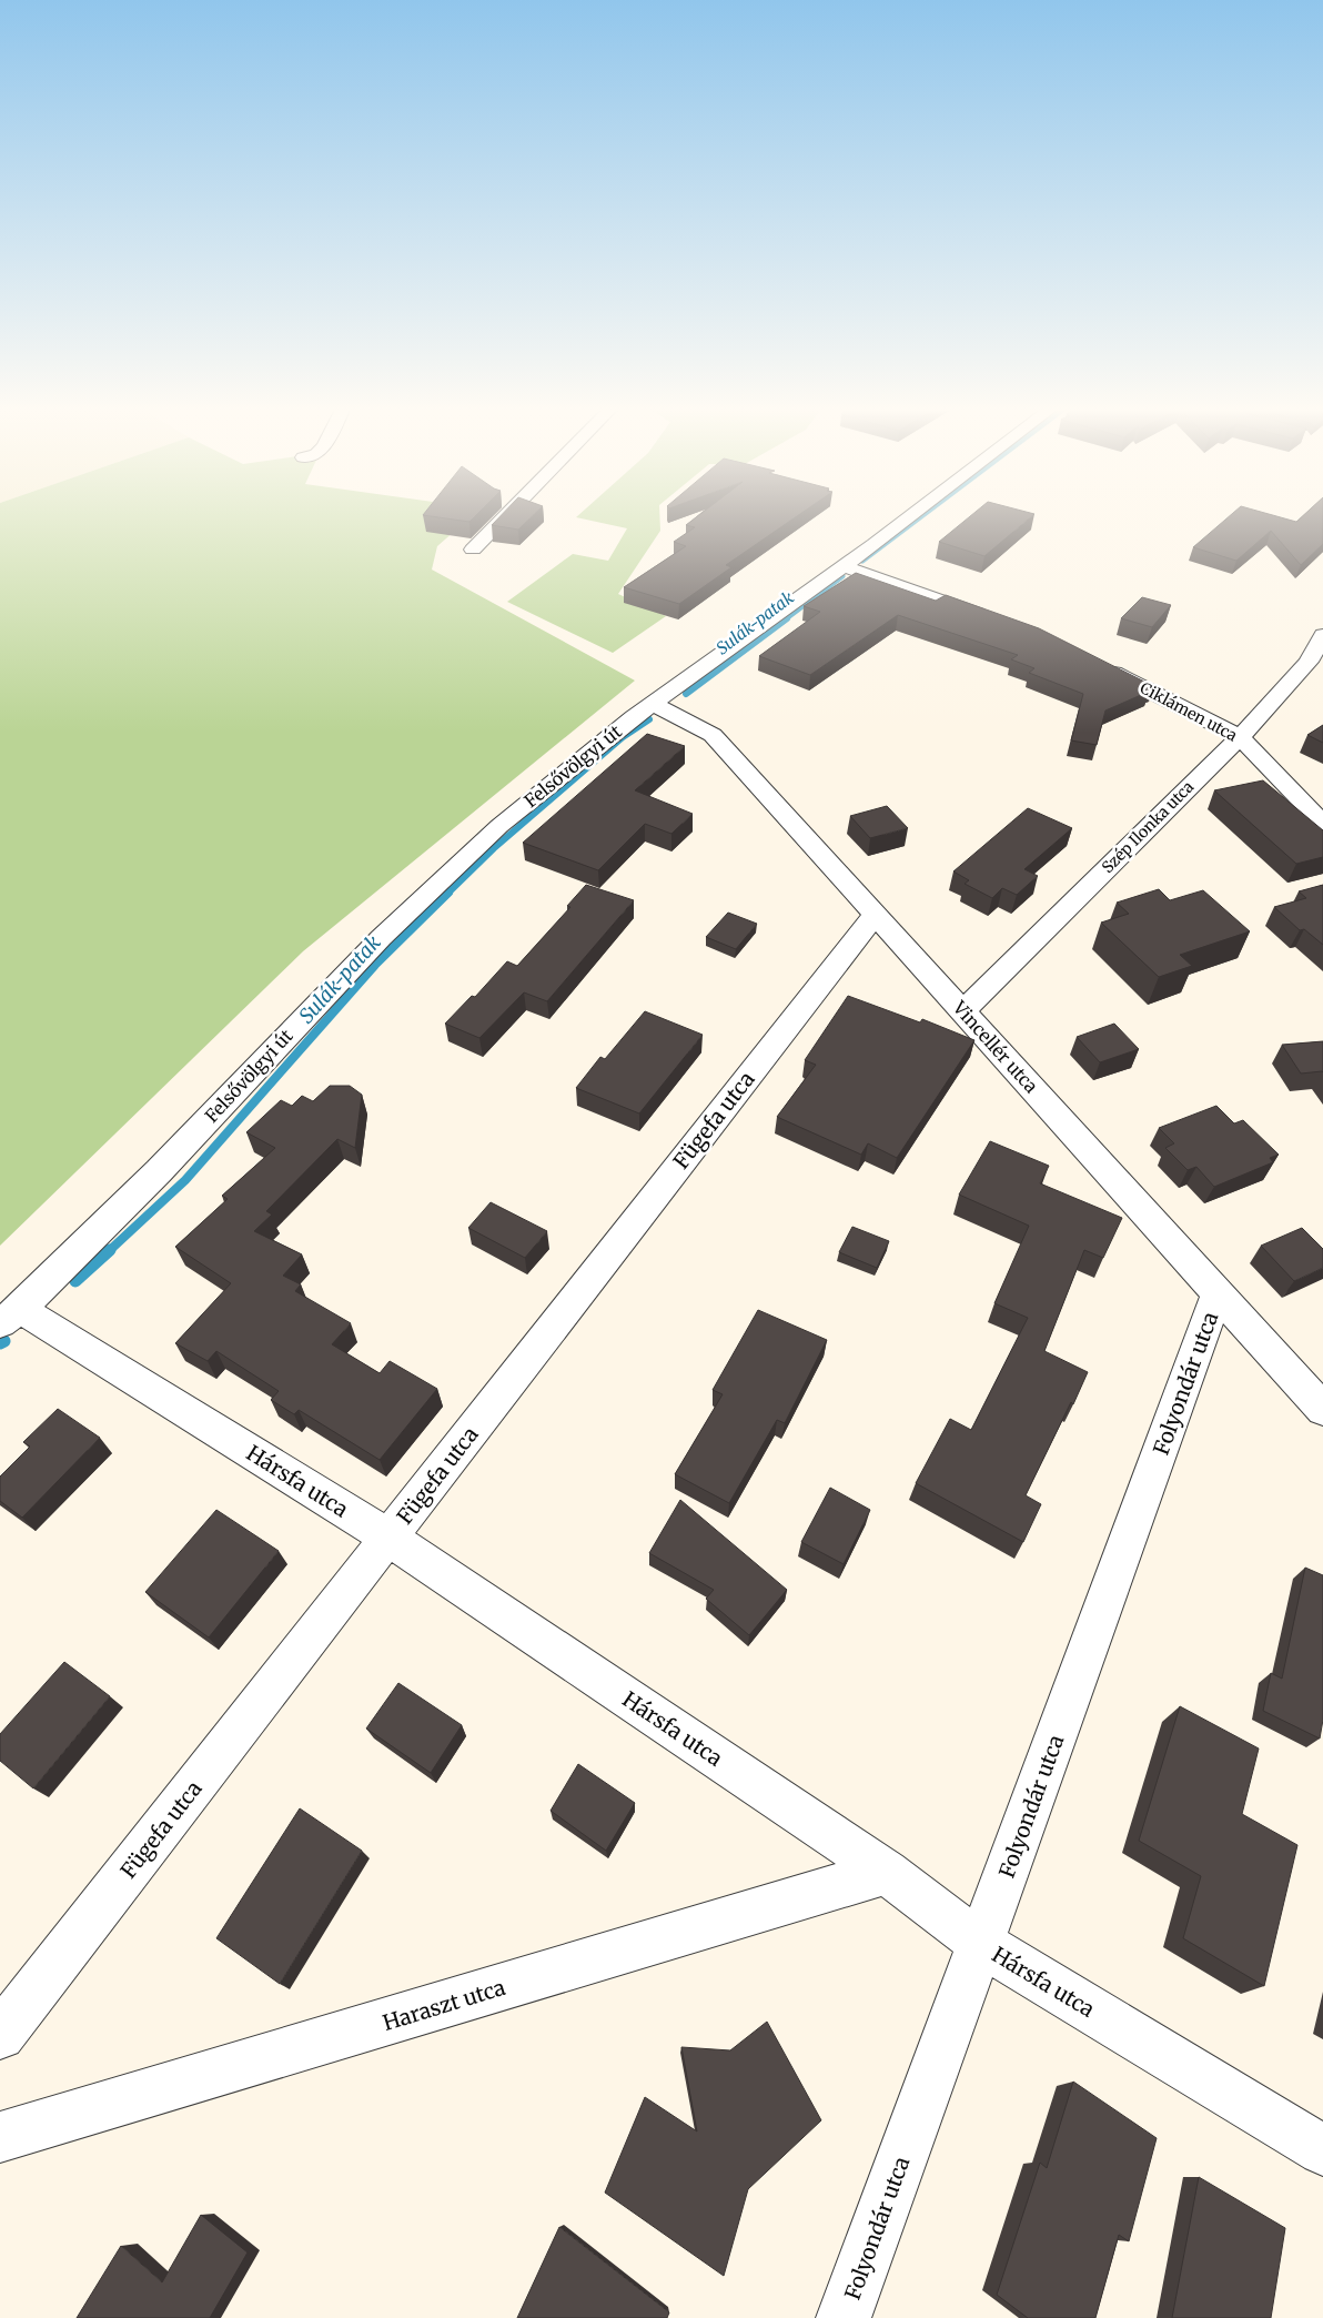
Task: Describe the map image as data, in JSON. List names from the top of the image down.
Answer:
{
  "streets": {
    "street": [
      "Ciklámen utca",
      "Felsővölgyi út",
      "Szép Ilonka utca",
      "Vincellér utca",
      "Fügefa utca",
      "Folyondár utca",
      "Hársfa utca",
      "Haraszt utca"
    ]
  },
  "crossings": [
    ["Ciklámen utca", "Szép Ilonka utca"],
    ["Felsővölgyi út", "Vincellér utca"],
    ["Felsővölgyi út", "Hársfa utca"],
    ["Szép Ilonka utca", "Vincellér utca"],
    ["Vincellér utca", "Fügefa utca"],
    ["Vincellér utca", "Folyondár utca"],
    ["Fügefa utca", "Hársfa utca"],
    ["Folyondár utca", "Hársfa utca"],
    ["Hársfa utca", "Haraszt utca"]
  ],
  "water": ["Sulák-patak"]
}
